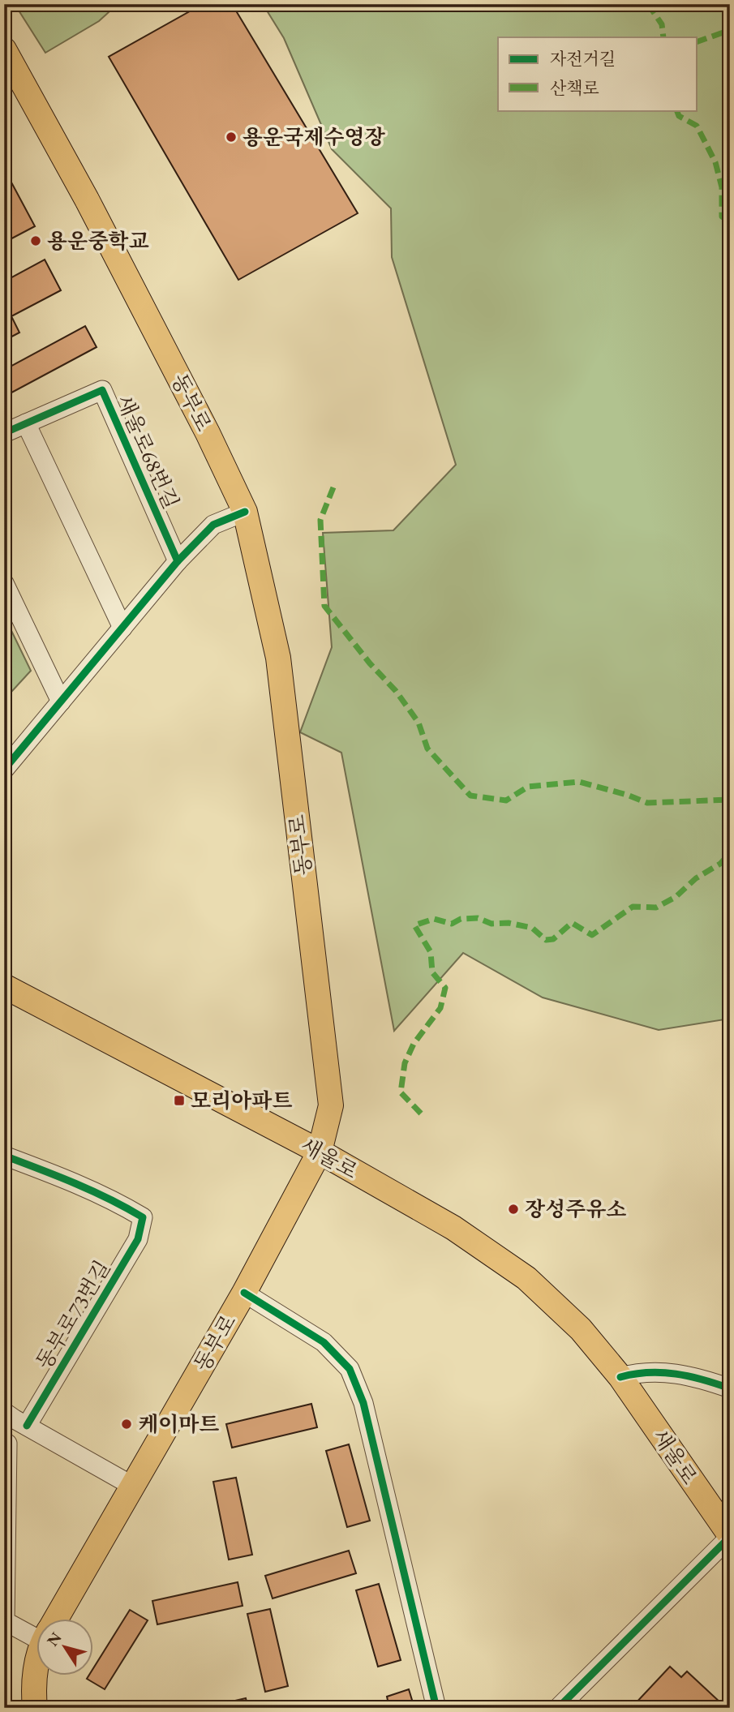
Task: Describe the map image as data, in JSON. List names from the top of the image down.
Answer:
{
  "streets": {
    "main road": ["동부로", "새울로"],
    "street": ["새울로68번길", "동부로73번길"]
  },
  "crossings": [
    ["동부로", "새울로"],
    ["동부로", "동부로73번길"]
  ],
  "places": {
    "other": [
      "용운국제수영장",
      "용운중학교",
      "장성주유소",
      "케이마트"
    ],
    "transit": ["모리아파트"]
  },
  "legend": ["자전거길", "산책로"],
  "north": "top left"
}
